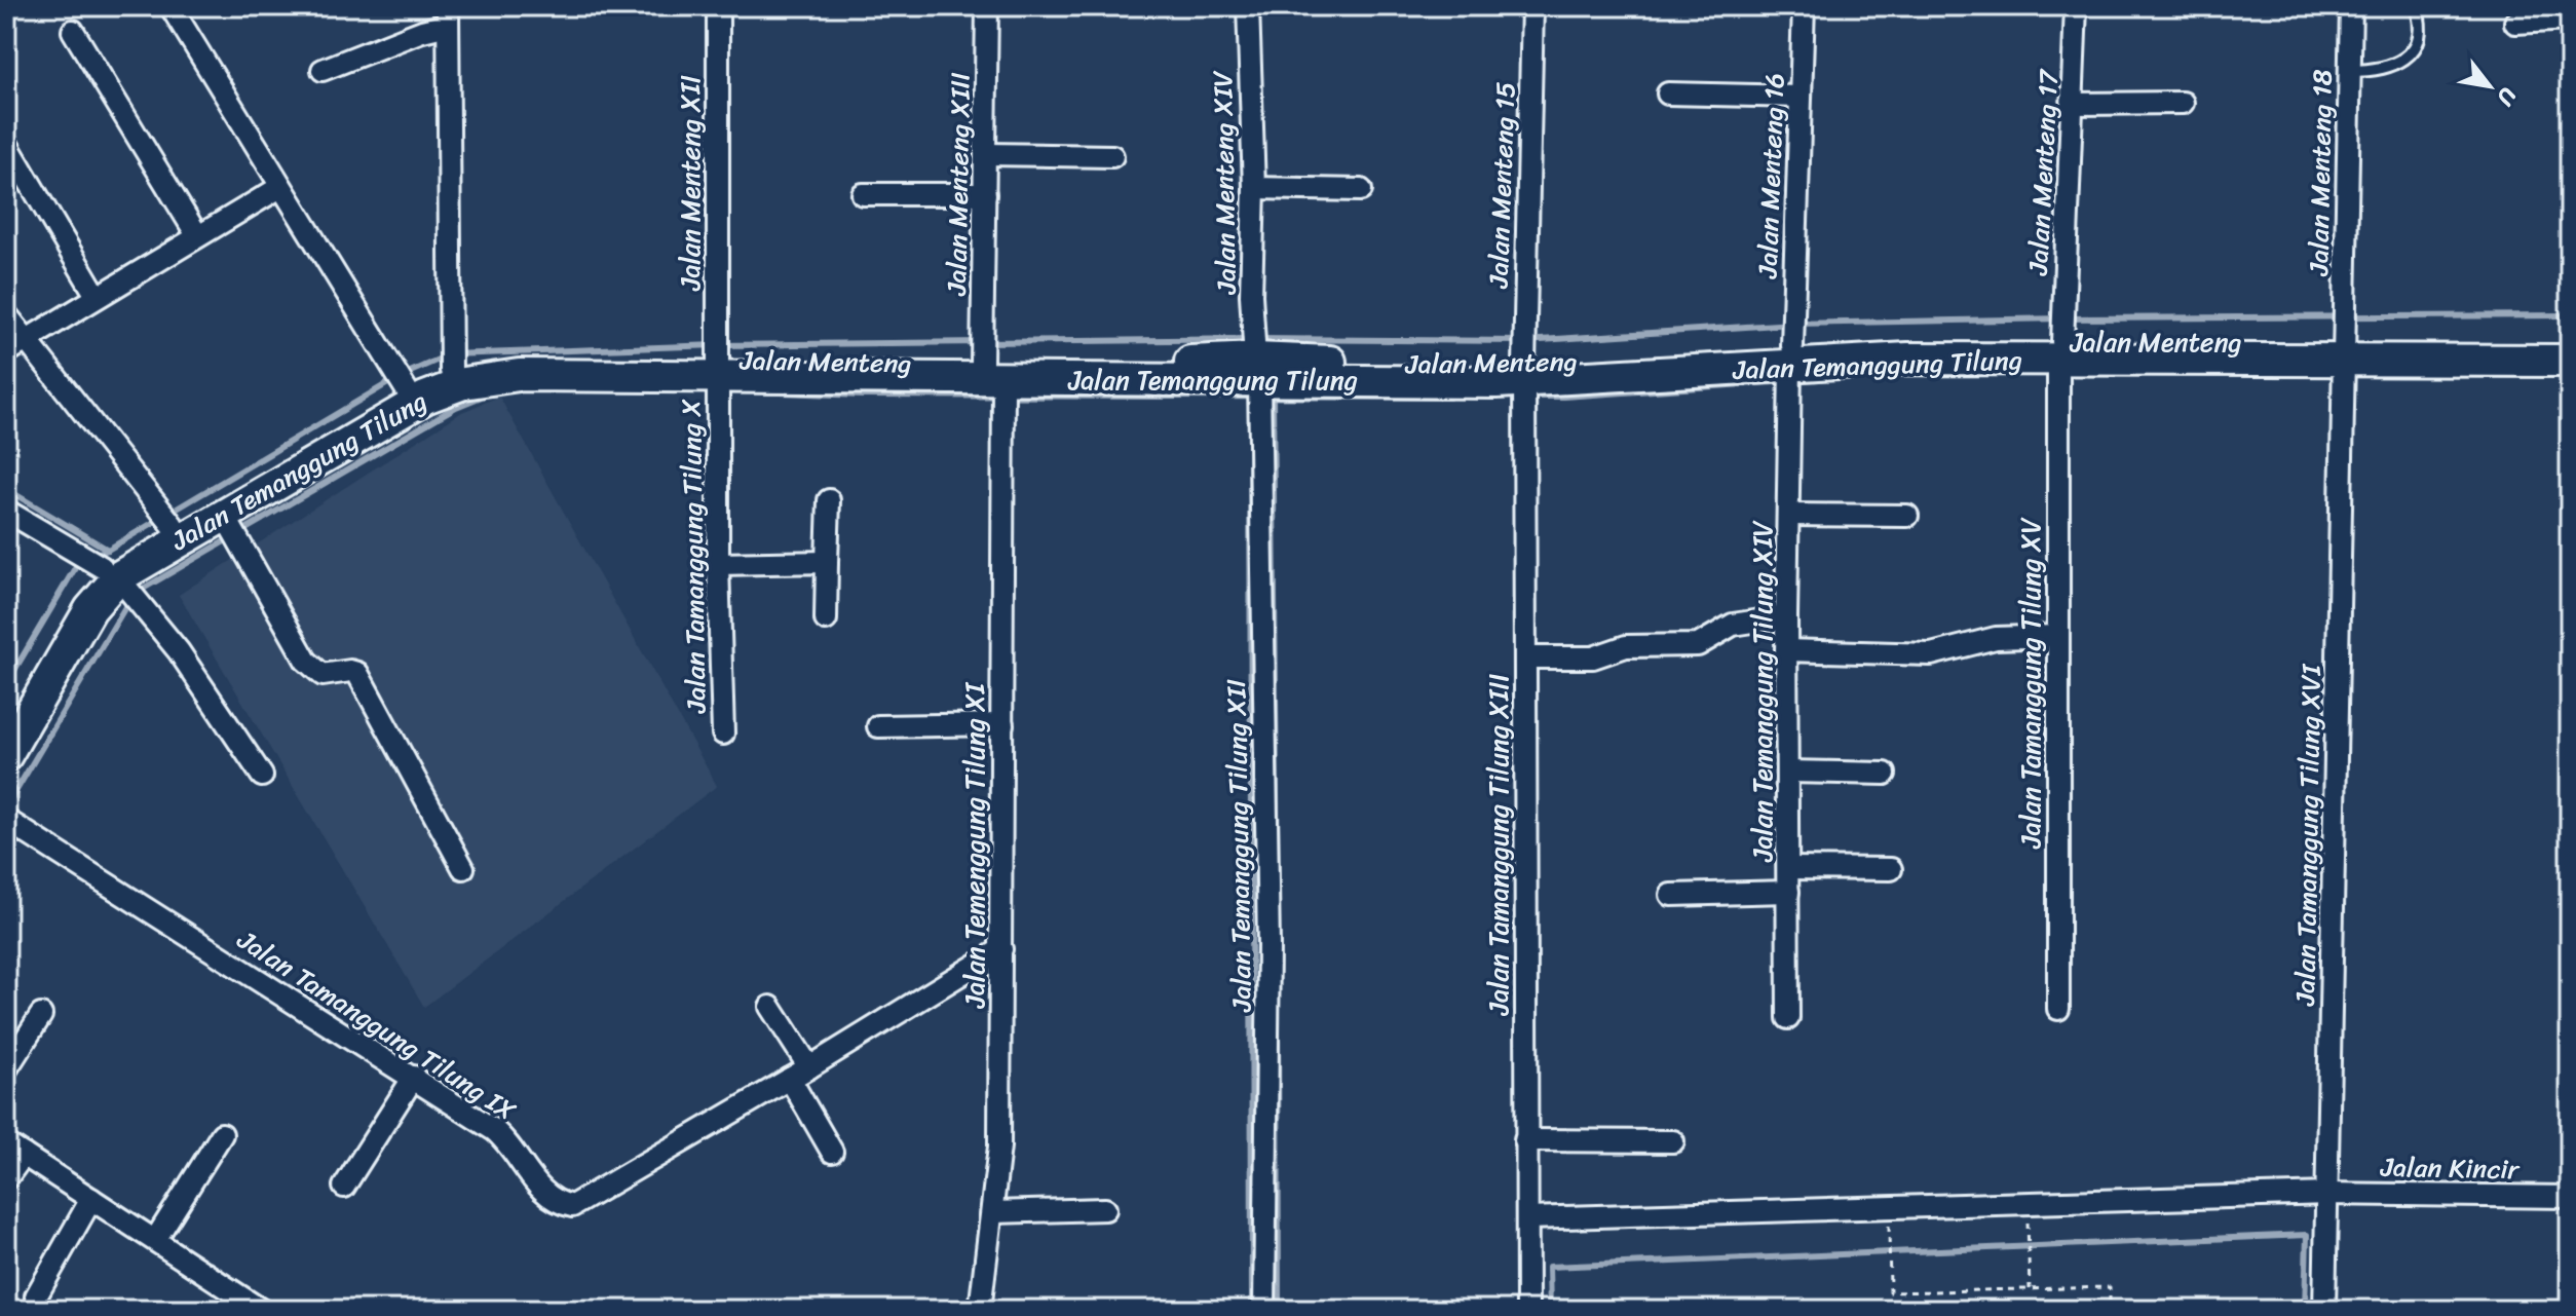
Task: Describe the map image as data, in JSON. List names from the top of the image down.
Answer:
{
  "streets": {
    "street": [
      "Jalan Menteng 17",
      "Jalan Menteng 18",
      "Jalan Menteng 16",
      "Jalan Menteng XII",
      "Jalan Menteng XIV",
      "Jalan Menteng XIII",
      "Jalan Menteng 15",
      "Jalan Menteng",
      "Jalan Temanggung Tilung",
      "Jalan Tamanggung Tilung X",
      "Jalan Tamanggung Tilung XV",
      "Jalan Temanggung Tilung XIV",
      "Jalan Tamanggung Tilung XVI",
      "Jalan Tamanggung Tilung XIII",
      "Jalan Temenggung Tilung XI",
      "Jalan Temanggung Tilung XII",
      "Jalan Tamanggung Tilung IX",
      "Jalan Kincir"
    ]
  },
  "crossings": [
    ["Jalan Menteng 17", "Jalan Temanggung Tilung"],
    ["Jalan Menteng 17", "Jalan Tamanggung Tilung XV"],
    ["Jalan Menteng 18", "Jalan Temanggung Tilung"],
    ["Jalan Menteng 18", "Jalan Tamanggung Tilung XVI"],
    ["Jalan Menteng 16", "Jalan Temanggung Tilung"],
    ["Jalan Menteng 16", "Jalan Temanggung Tilung XIV"],
    ["Jalan Menteng XII", "Jalan Menteng"],
    ["Jalan Menteng XII", "Jalan Temanggung Tilung"],
    ["Jalan Menteng XII", "Jalan Tamanggung Tilung X"],
    ["Jalan Menteng XIV", "Jalan Temanggung Tilung"],
    ["Jalan Menteng XIV", "Jalan Temanggung Tilung XII"],
    ["Jalan Menteng XIII", "Jalan Temanggung Tilung"],
    ["Jalan Menteng XIII", "Jalan Temenggung Tilung XI"],
    ["Jalan Menteng 15", "Jalan Temanggung Tilung"],
    ["Jalan Menteng 15", "Jalan Tamanggung Tilung XIII"],
    ["Jalan Menteng", "Jalan Temanggung Tilung"],
    ["Jalan Menteng", "Jalan Tamanggung Tilung X"],
    ["Jalan Temanggung Tilung", "Jalan Tamanggung Tilung X"],
    ["Jalan Temanggung Tilung", "Jalan Tamanggung Tilung XV"],
    ["Jalan Temanggung Tilung", "Jalan Temanggung Tilung XIV"],
    ["Jalan Temanggung Tilung", "Jalan Tamanggung Tilung XVI"],
    ["Jalan Temanggung Tilung", "Jalan Tamanggung Tilung XIII"],
    ["Jalan Temanggung Tilung", "Jalan Temenggung Tilung XI"],
    ["Jalan Temanggung Tilung", "Jalan Temanggung Tilung XII"],
    ["Jalan Tamanggung Tilung XVI", "Jalan Kincir"],
    ["Jalan Tamanggung Tilung XIII", "Jalan Kincir"],
    ["Jalan Temenggung Tilung XI", "Jalan Tamanggung Tilung IX"]
  ],
  "north": "bottom right"
}
